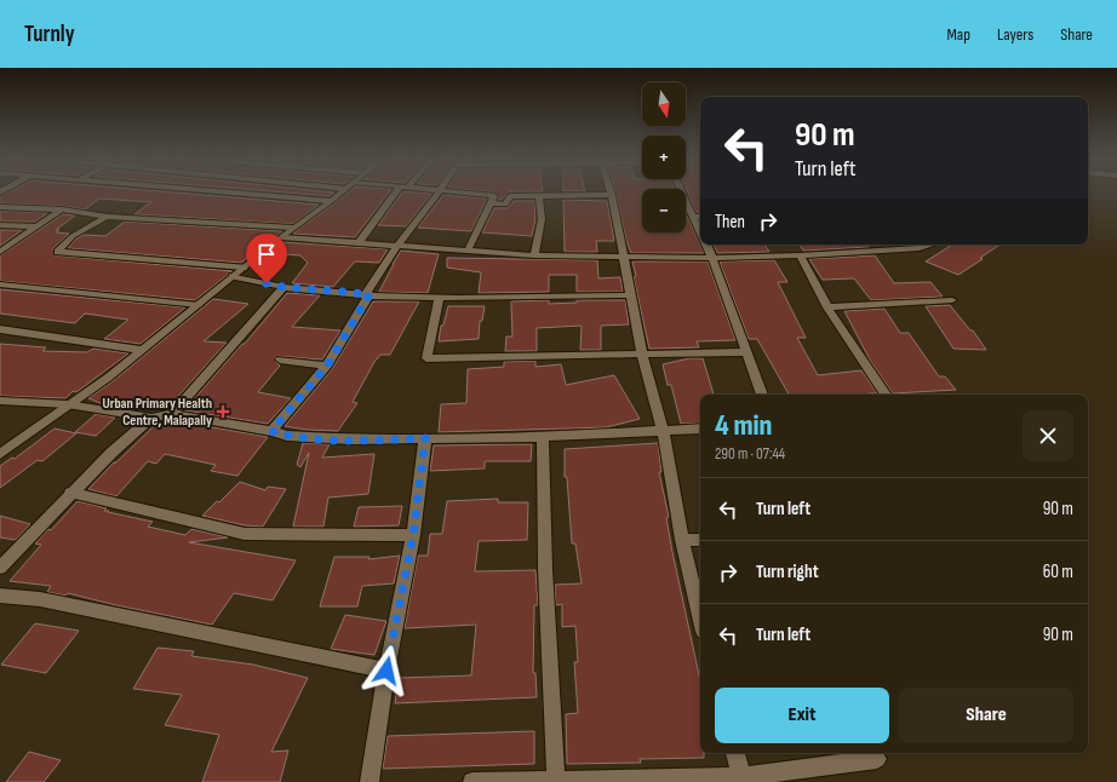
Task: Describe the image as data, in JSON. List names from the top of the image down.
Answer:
{
  "places": {
    "health": ["Urban Primary Health Centre, Malapally"]
  },
  "north": "bottom",
  "page": {
    "header": "Turnly",
    "nav": ["Map", "Layers", "Share"],
    "map_buttons": ["+", "−"],
    "turn": ["90 m", "Turn left"],
    "then": "Then",
    "heading": ["4 min", "290 m · 07:44"],
    "list": [
      {
        "name": "Turn left",
        "value": "90 m"
      },
      {
        "name": "Turn right",
        "value": "60 m"
      },
      {
        "name": "Turn left",
        "value": "90 m"
      }
    ],
    "buttons": ["Exit", "Share"]
  }
}
